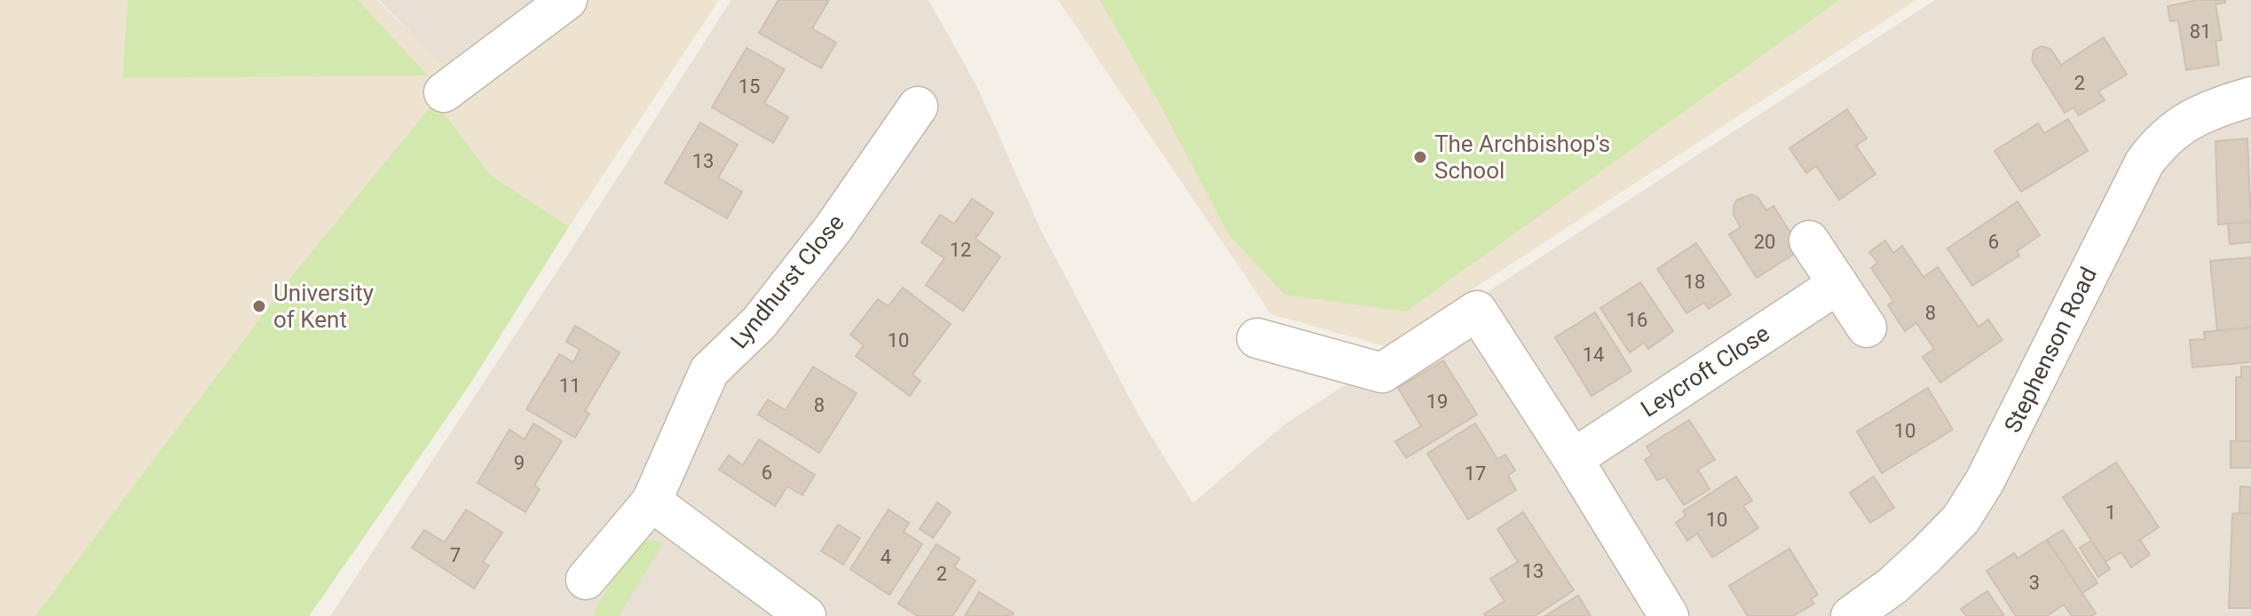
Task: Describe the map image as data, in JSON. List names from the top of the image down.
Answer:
{
  "streets": {
    "street": ["Lyndhurst Close", "Stephenson Road", "Leycroft Close"]
  },
  "places": ["The Archbishop's School", "University of Kent"],
  "house_numbers": [
    "81",
    "2",
    "15",
    "13",
    "20",
    "6",
    "12",
    "18",
    "8",
    "16",
    "10",
    "14",
    "11",
    "19",
    "8",
    "10",
    "9",
    "6",
    "17",
    "1",
    "10",
    "7",
    "4",
    "13",
    "2",
    "3"
  ]
}
